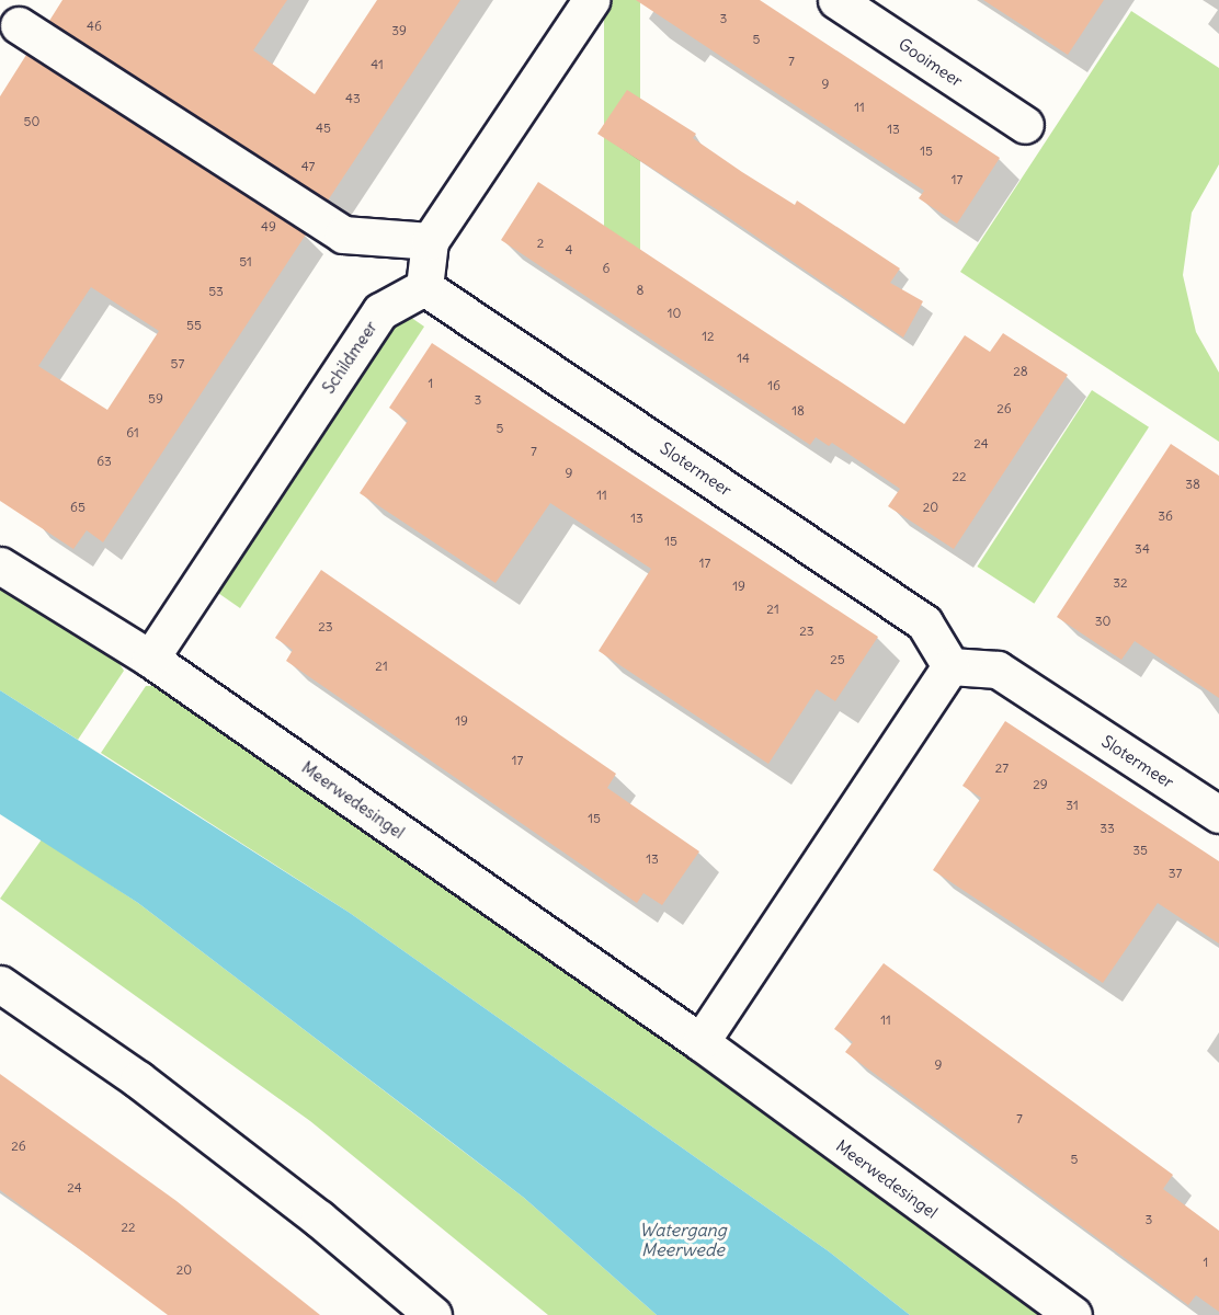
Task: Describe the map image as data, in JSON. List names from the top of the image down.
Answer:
{
  "streets": {
    "street": [
      "Gooimeer",
      "Schildmeer",
      "Slotermeer",
      "Meerwedesingel"
    ]
  },
  "crossings": [
    ["Schildmeer", "Slotermeer"],
    ["Schildmeer", "Meerwedesingel"]
  ],
  "water": ["Watergang Meerwede"],
  "house_numbers": [
    "3",
    "46",
    "39",
    "5",
    "7",
    "41",
    "9",
    "43",
    "11",
    "50",
    "45",
    "13",
    "15",
    "47",
    "17",
    "49",
    "2",
    "4",
    "51",
    "6",
    "8",
    "53",
    "10",
    "55",
    "12",
    "14",
    "57",
    "28",
    "1",
    "16",
    "59",
    "3",
    "26",
    "18",
    "5",
    "61",
    "24",
    "7",
    "63",
    "9",
    "22",
    "38",
    "11",
    "65",
    "20",
    "36",
    "13",
    "15",
    "34",
    "17",
    "32",
    "19",
    "21",
    "30",
    "23",
    "23",
    "25",
    "21",
    "19",
    "17",
    "27",
    "29",
    "31",
    "15",
    "33",
    "35",
    "13",
    "37",
    "11",
    "9",
    "7",
    "26",
    "5",
    "24",
    "3",
    "22",
    "1",
    "20"
  ]
}
